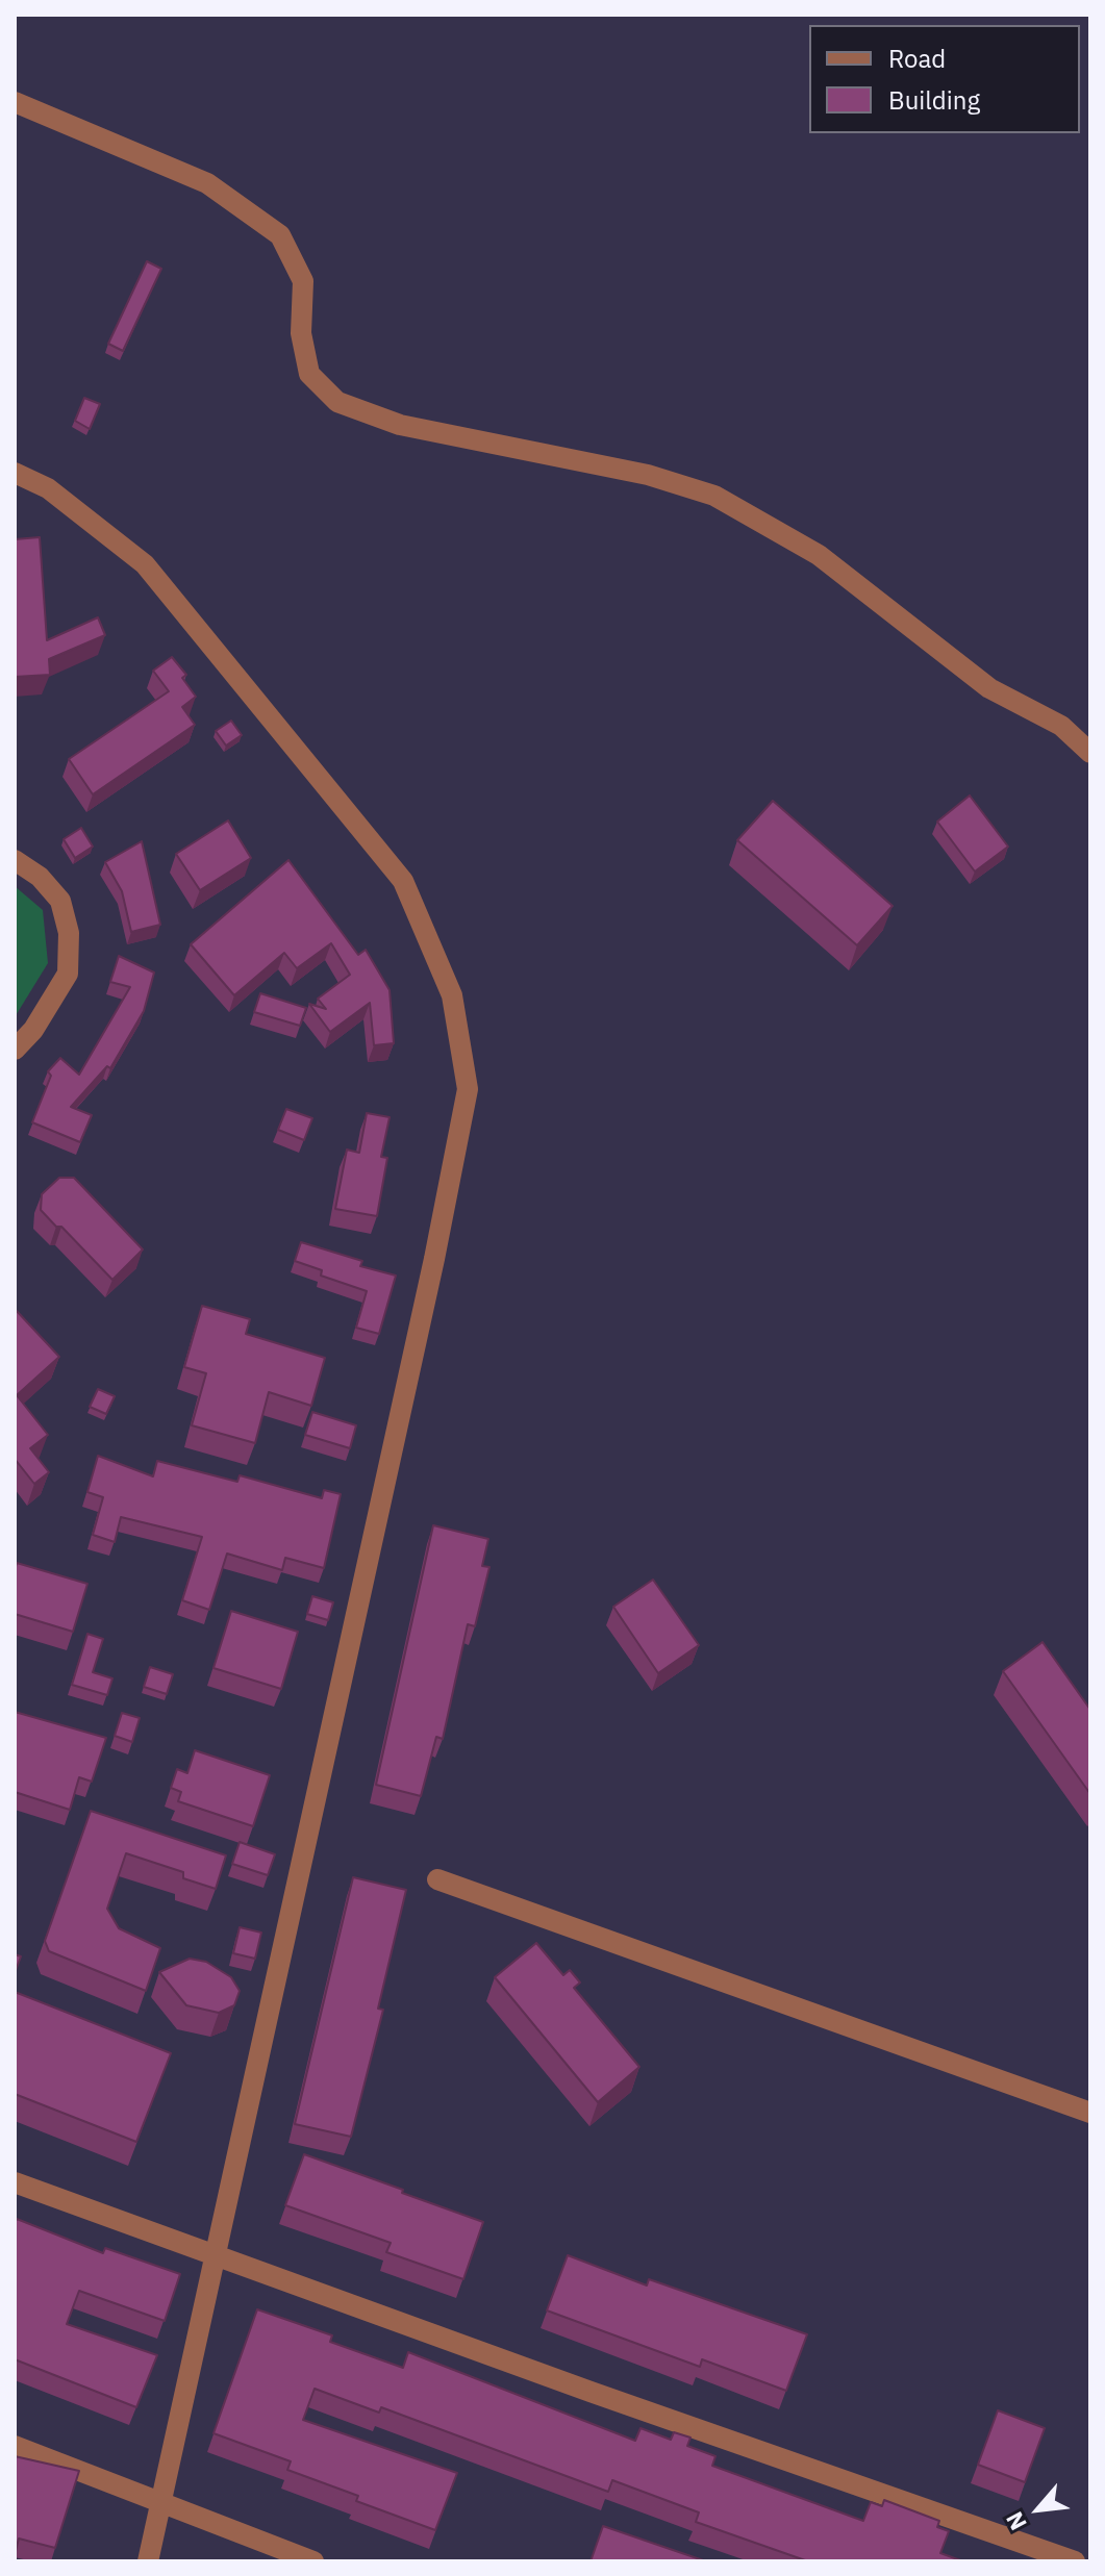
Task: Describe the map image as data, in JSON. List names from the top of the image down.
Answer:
{
  "legend": ["Road", "Building"],
  "north": "bottom left"
}
